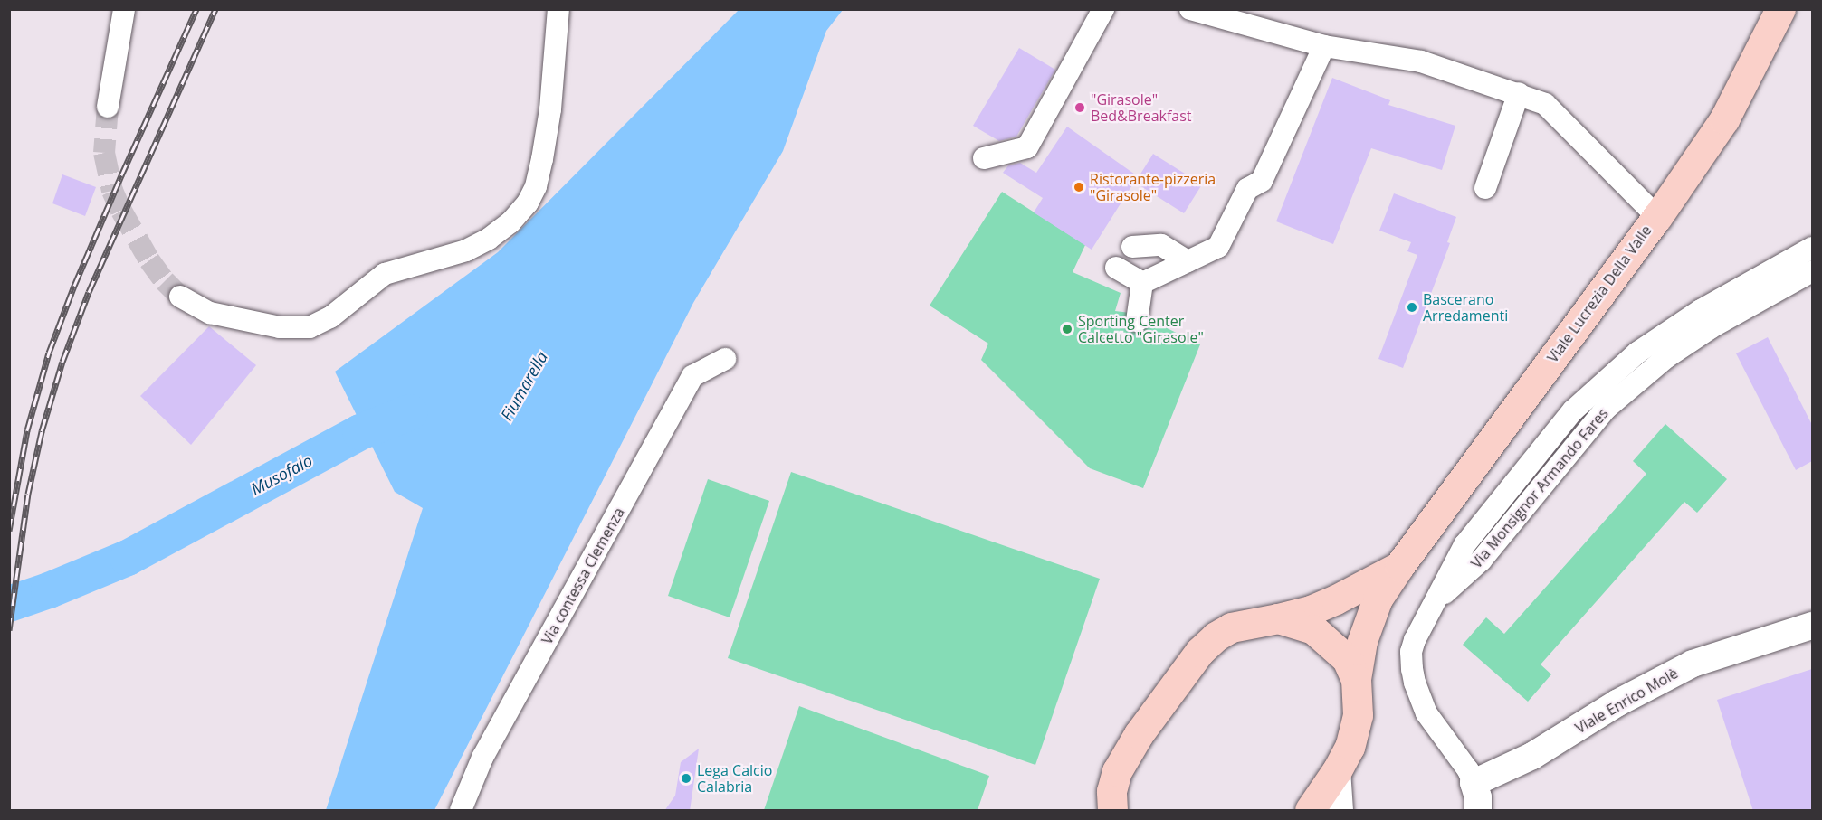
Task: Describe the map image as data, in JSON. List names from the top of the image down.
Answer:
{
  "streets": {
    "main road": ["Viale Lucrezia Della Valle"],
    "street": ["Via Monsignor Armando Fares", "Via contessa Clemenza", "Viale Enrico Molè"]
  },
  "crossings": [
    ["Via Monsignor Armando Fares", "Viale Enrico Molè"]
  ],
  "water": ["Fiumarella", "Musofalo"],
  "places": [
    "\"Girasole\" Bed&Breakfast",
    "Ristorante-pizzeria \"Girasole\"",
    "Bascerano Arredamenti",
    "Sporting Center Calcetto \"Girasole\"",
    "Lega Calcio Calabria"
  ]
}
